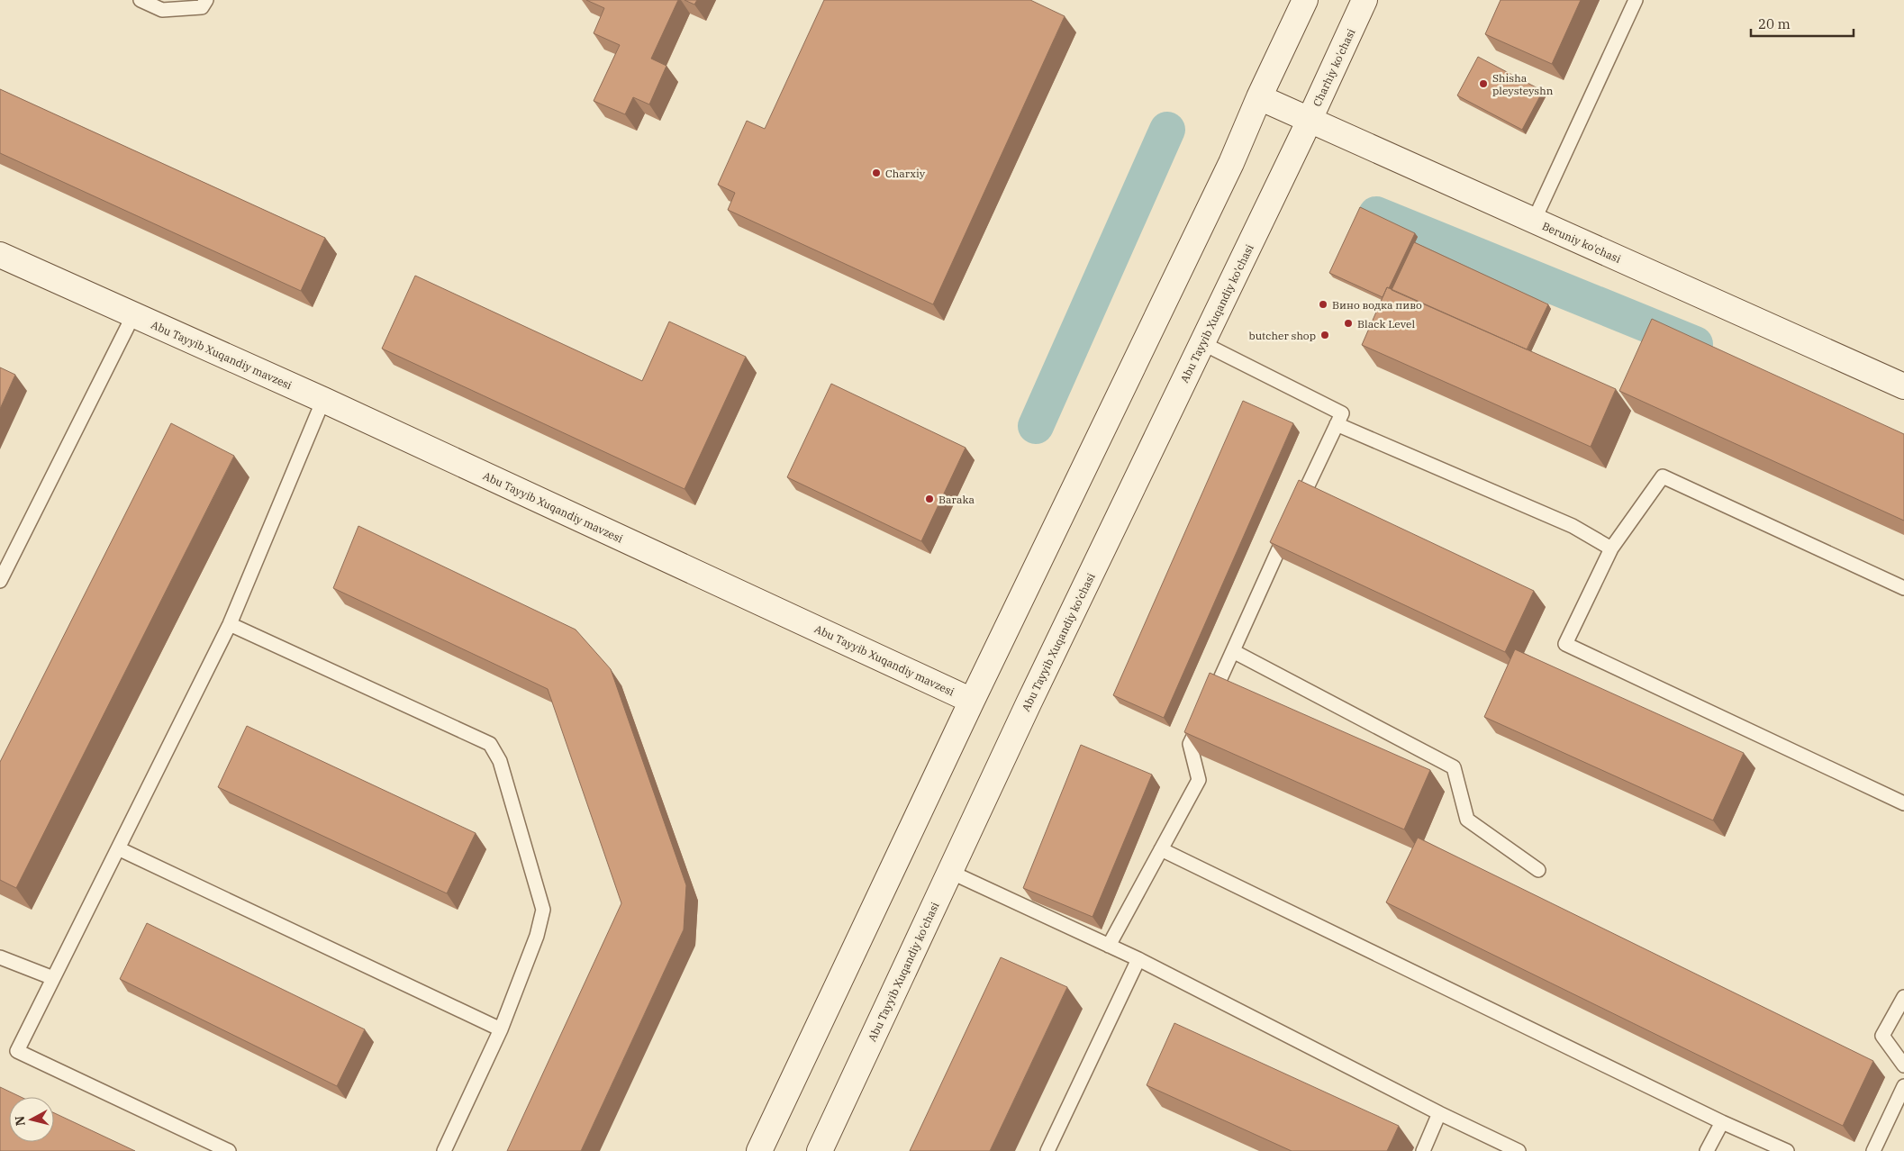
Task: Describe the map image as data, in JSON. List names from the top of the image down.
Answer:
{
  "streets": {
    "main road": [
      "Charhiy ko'chasi",
      "Beruniy ko'chasi",
      "Abu Tayyib Xuqandiy ko'chasi",
      "Abu Tayyib Xuqandiy mavzesi"
    ]
  },
  "crossings": [
    ["Charhiy ko'chasi", "Beruniy ko'chasi"],
    ["Charhiy ko'chasi", "Abu Tayyib Xuqandiy ko'chasi"],
    ["Beruniy ko'chasi", "Abu Tayyib Xuqandiy ko'chasi"]
  ],
  "places": [
    "Shisha pleysteyshn",
    "Charxiy",
    "Вино водка пиво",
    "Black Level",
    "butcher shop",
    "Baraka"
  ],
  "scale_bar": "20 m",
  "north": "left"
}
